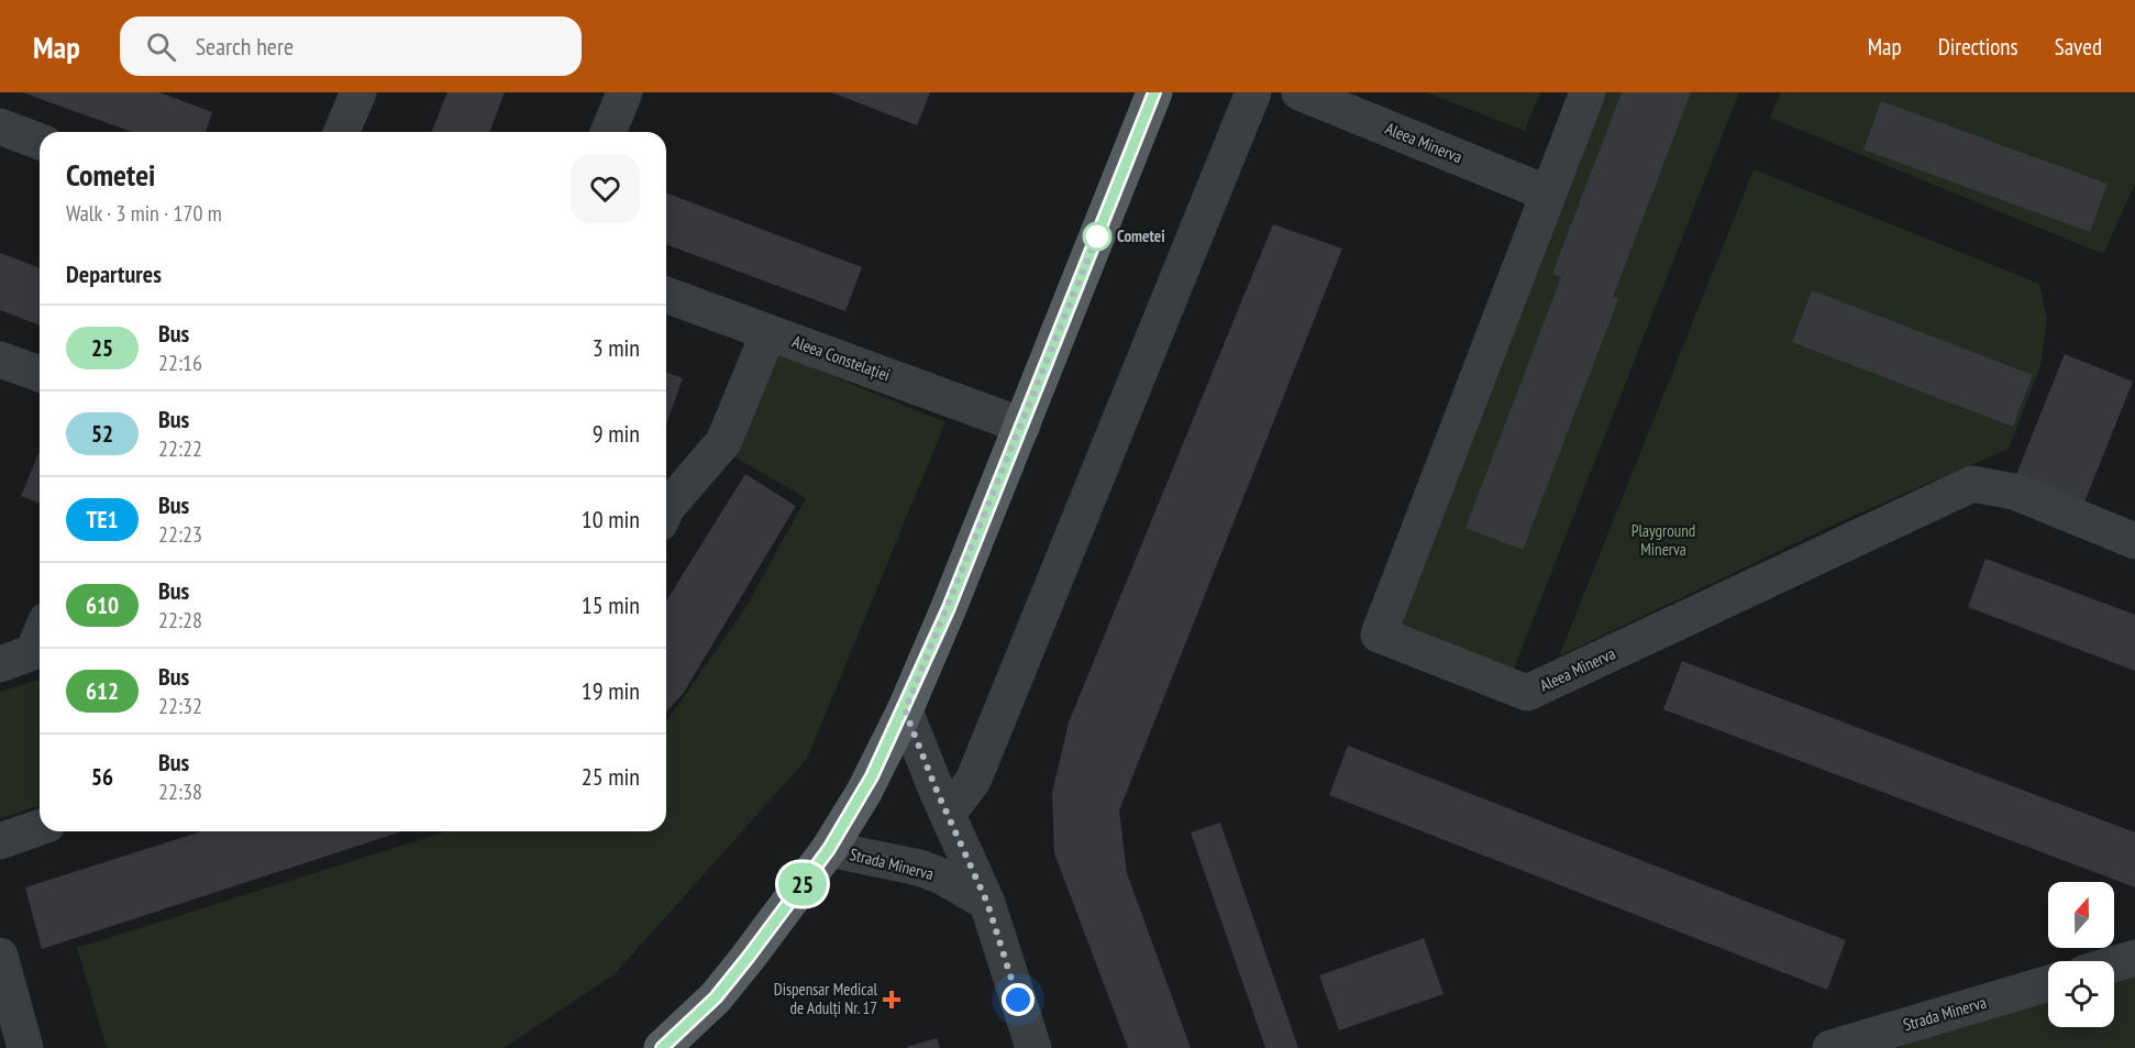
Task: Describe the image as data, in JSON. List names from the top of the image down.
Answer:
{
  "streets": {
    "street": ["Aleea Minerva", "Aleea Constelației", "Strada Minerva"]
  },
  "parks": ["Playground Minerva"],
  "places": {
    "other": ["Cometei"],
    "health": ["Dispensar Medical de Adulți Nr. 17"]
  },
  "lines": ["bus line 25"],
  "north": "top",
  "page": {
    "header": "Map",
    "search": "Search here",
    "nav": ["Map", "Directions", "Saved"],
    "on_map": "25",
    "heading": [
      ["Cometei", "Walk · 3 min · 170 m"],
      "Departures"
    ],
    "list": [
      {
        "mark": "25",
        "name": "Bus",
        "note": "22:16",
        "value": "3 min"
      },
      {
        "mark": "52",
        "name": "Bus",
        "note": "22:22",
        "value": "9 min"
      },
      {
        "mark": "TE1",
        "name": "Bus",
        "note": "22:23",
        "value": "10 min"
      },
      {
        "mark": "610",
        "name": "Bus",
        "note": "22:28",
        "value": "15 min"
      },
      {
        "mark": "612",
        "name": "Bus",
        "note": "22:32",
        "value": "19 min"
      },
      {
        "mark": "56",
        "name": "Bus",
        "note": "22:38",
        "value": "25 min"
      }
    ]
  }
}
